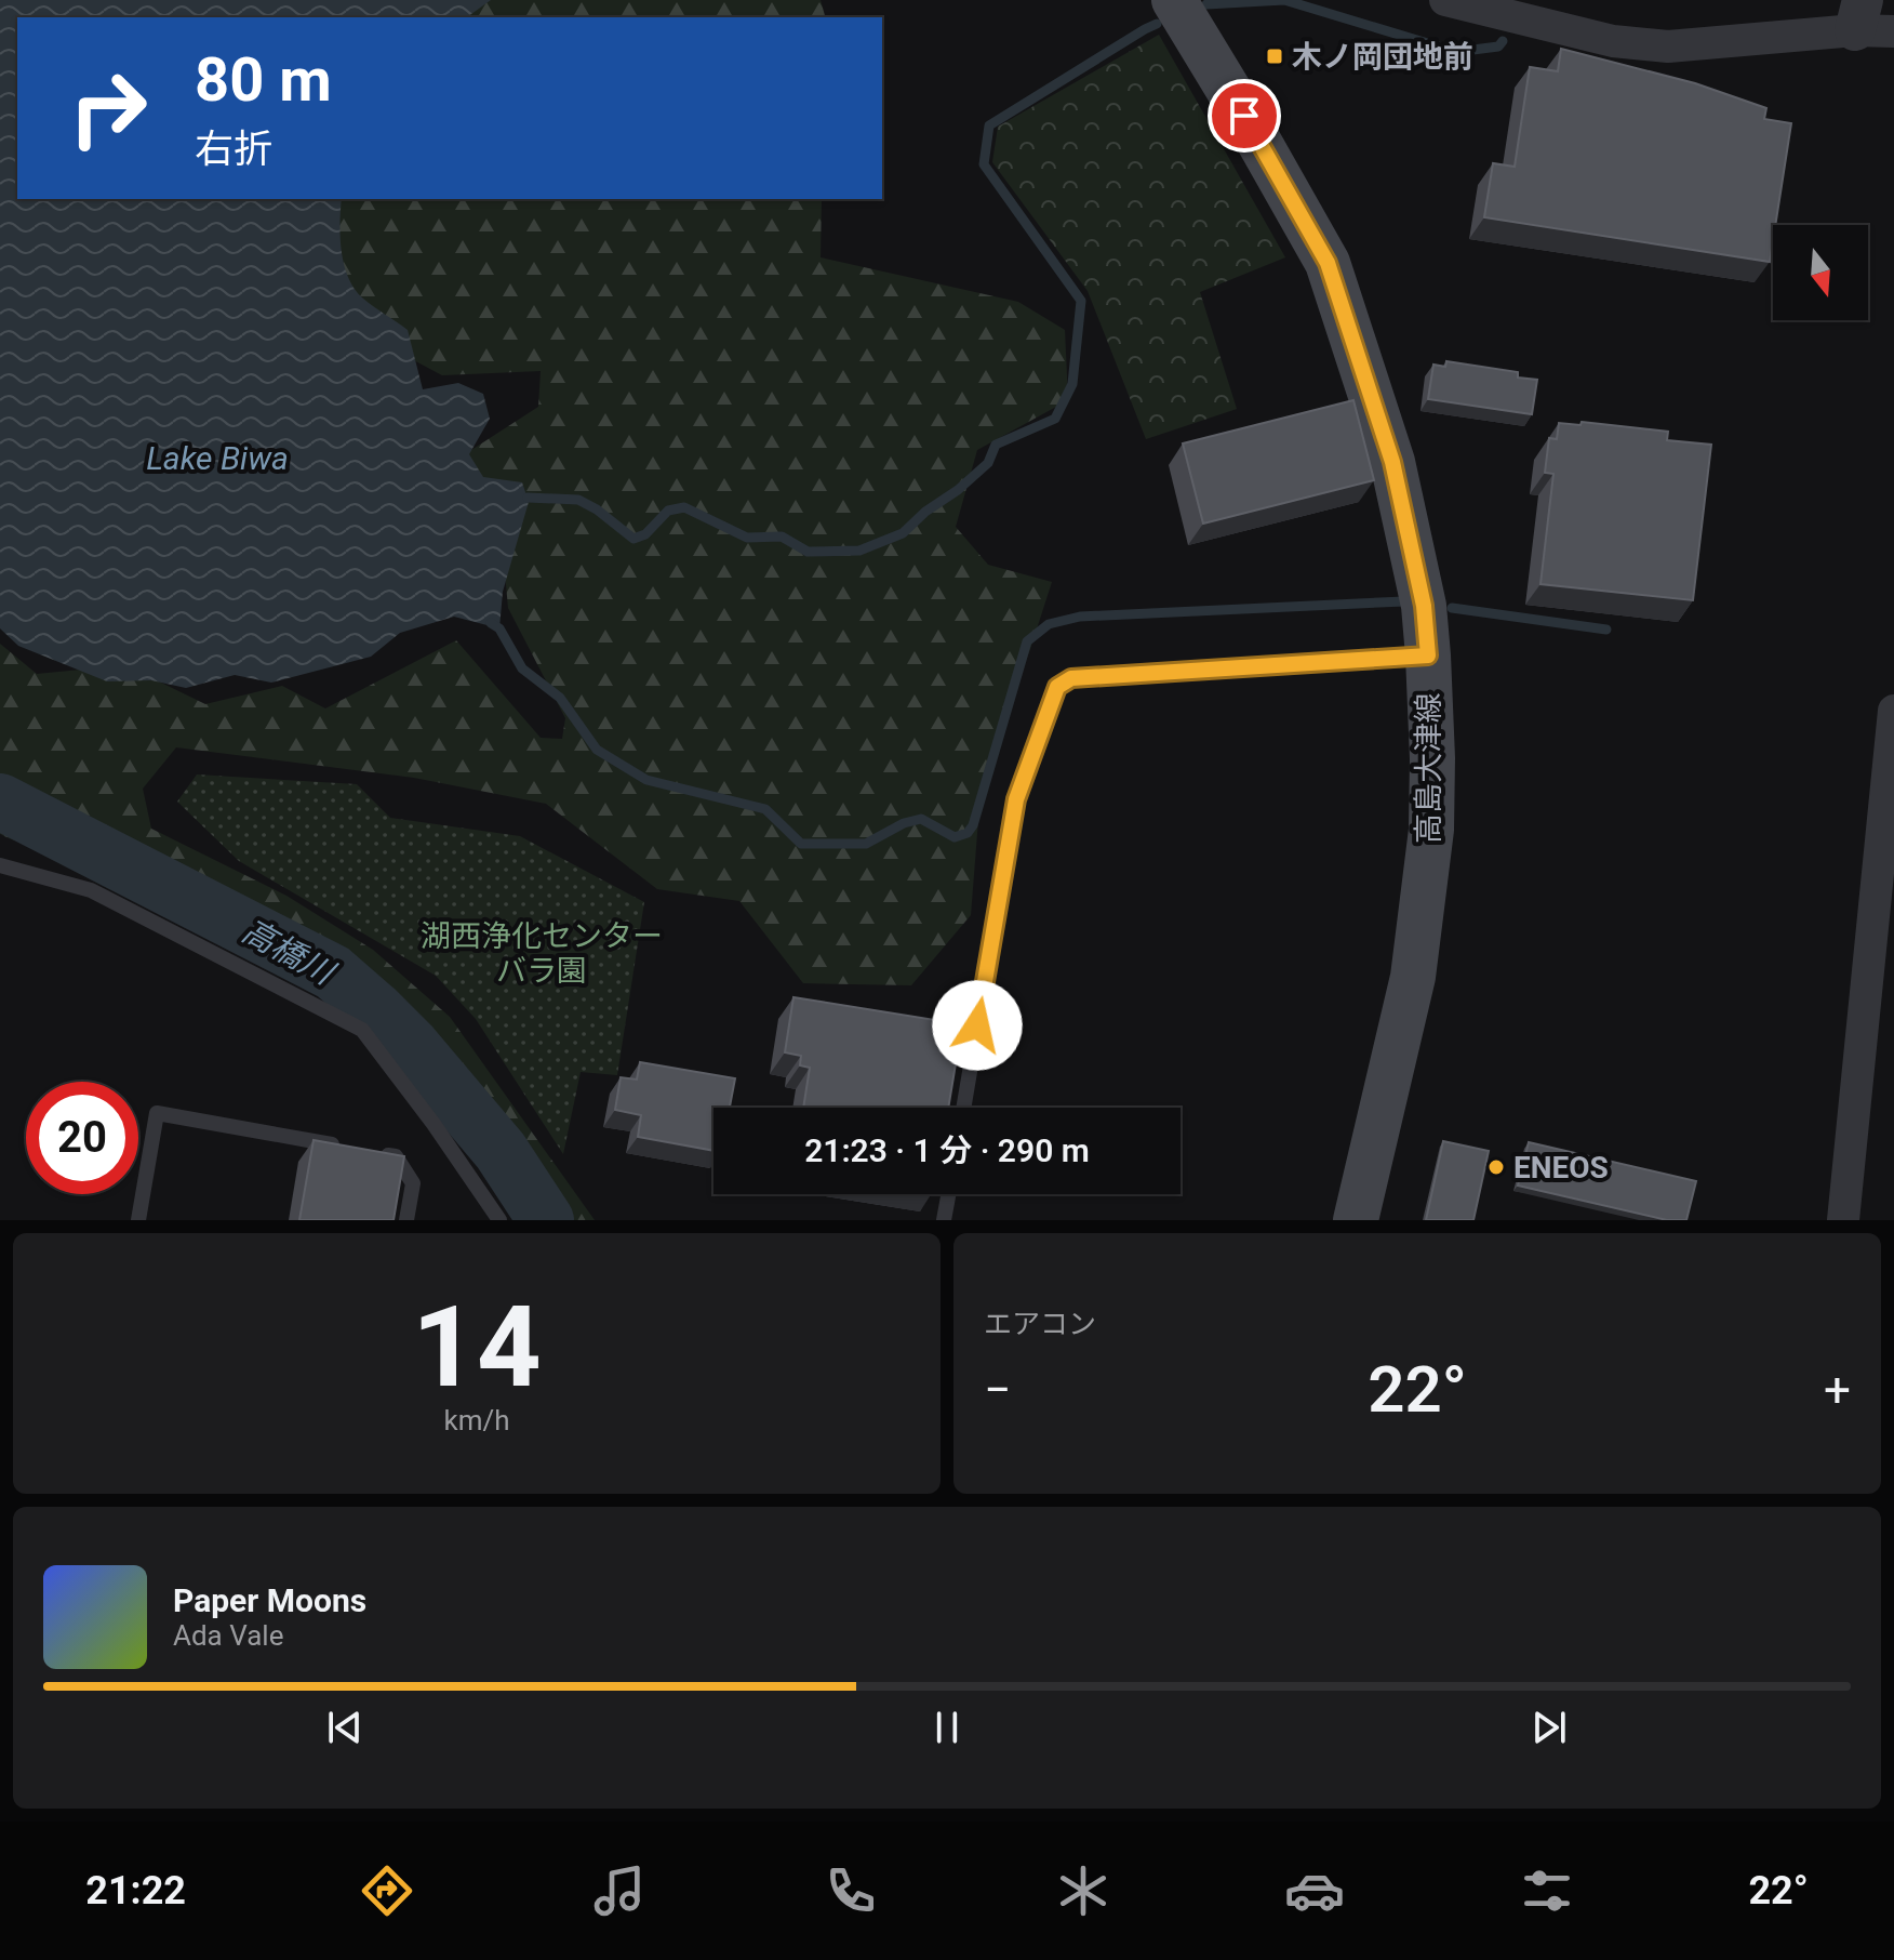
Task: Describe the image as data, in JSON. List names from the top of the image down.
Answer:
{
  "streets": {
    "main road": ["高島大津線"]
  },
  "water": ["Lake Biwa", "高橋川"],
  "parks": ["湖西浄化センター バラ園"],
  "places": {
    "transit": ["木ノ岡団地前"],
    "other": ["ENEOS"]
  },
  "north": "bottom",
  "page": {
    "turn": ["80 m", "右折"],
    "limit": "20",
    "trip": "21:23 · 1 分 · 290 m",
    "tile": [
      ["14", "km/h"],
      "エアコン"
    ],
    "heat": ["−", "22°", "+"],
    "song": ["Paper Moons", "Ada Vale"],
    "tabs": ["21:22", "22°"]
  }
}
